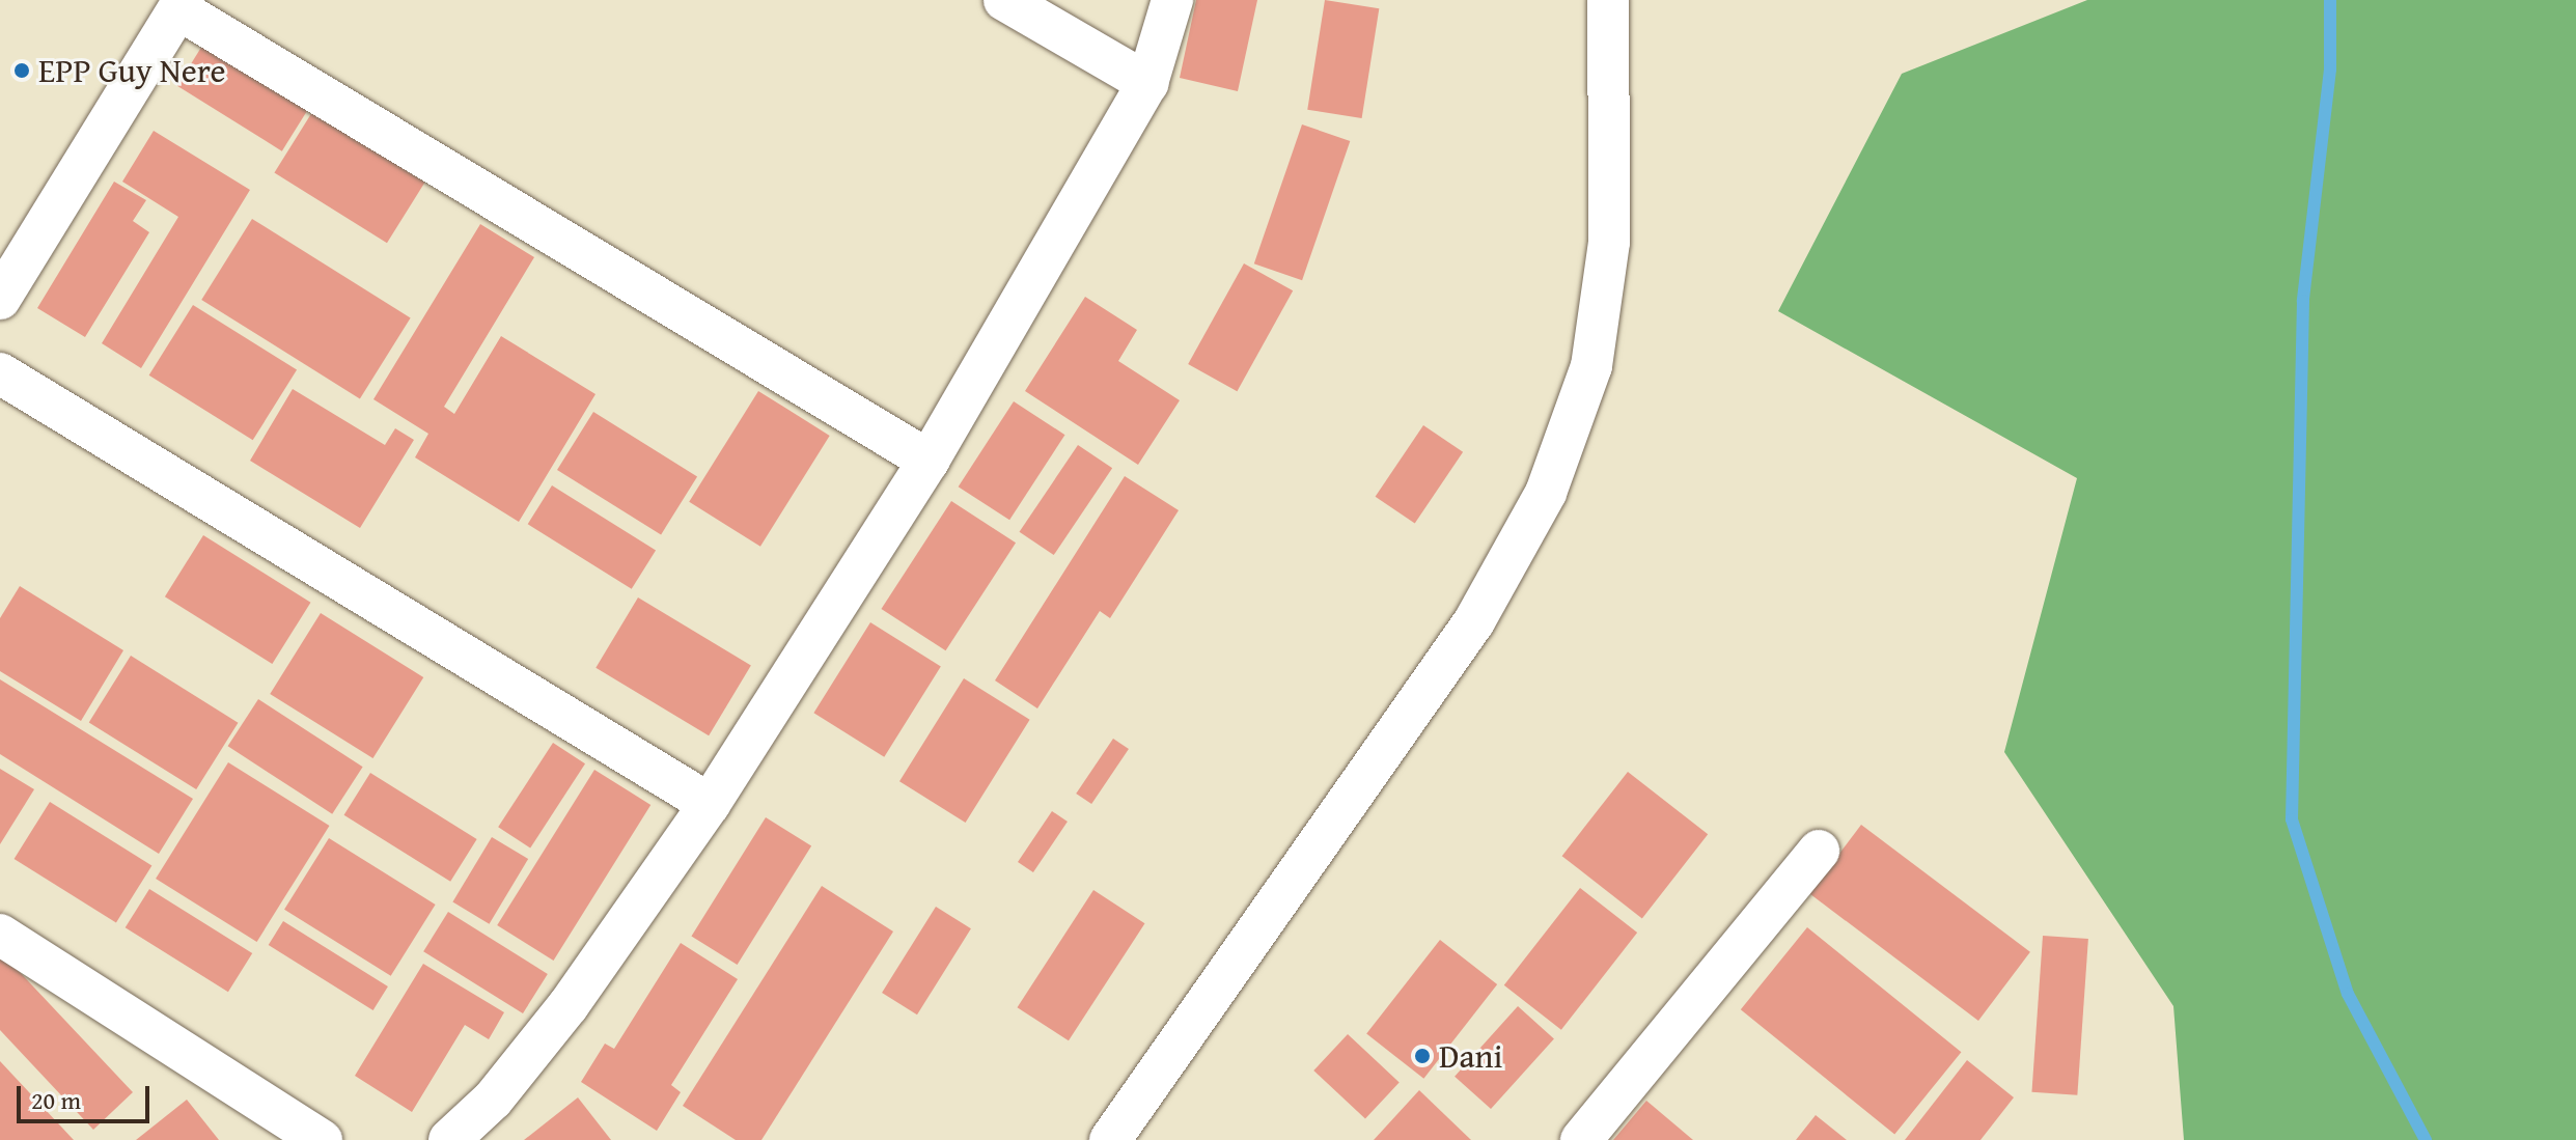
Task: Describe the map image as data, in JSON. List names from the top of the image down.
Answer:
{
  "places": ["EPP Guy Nere", "Dani"],
  "scale_bar": "20 m"
}
